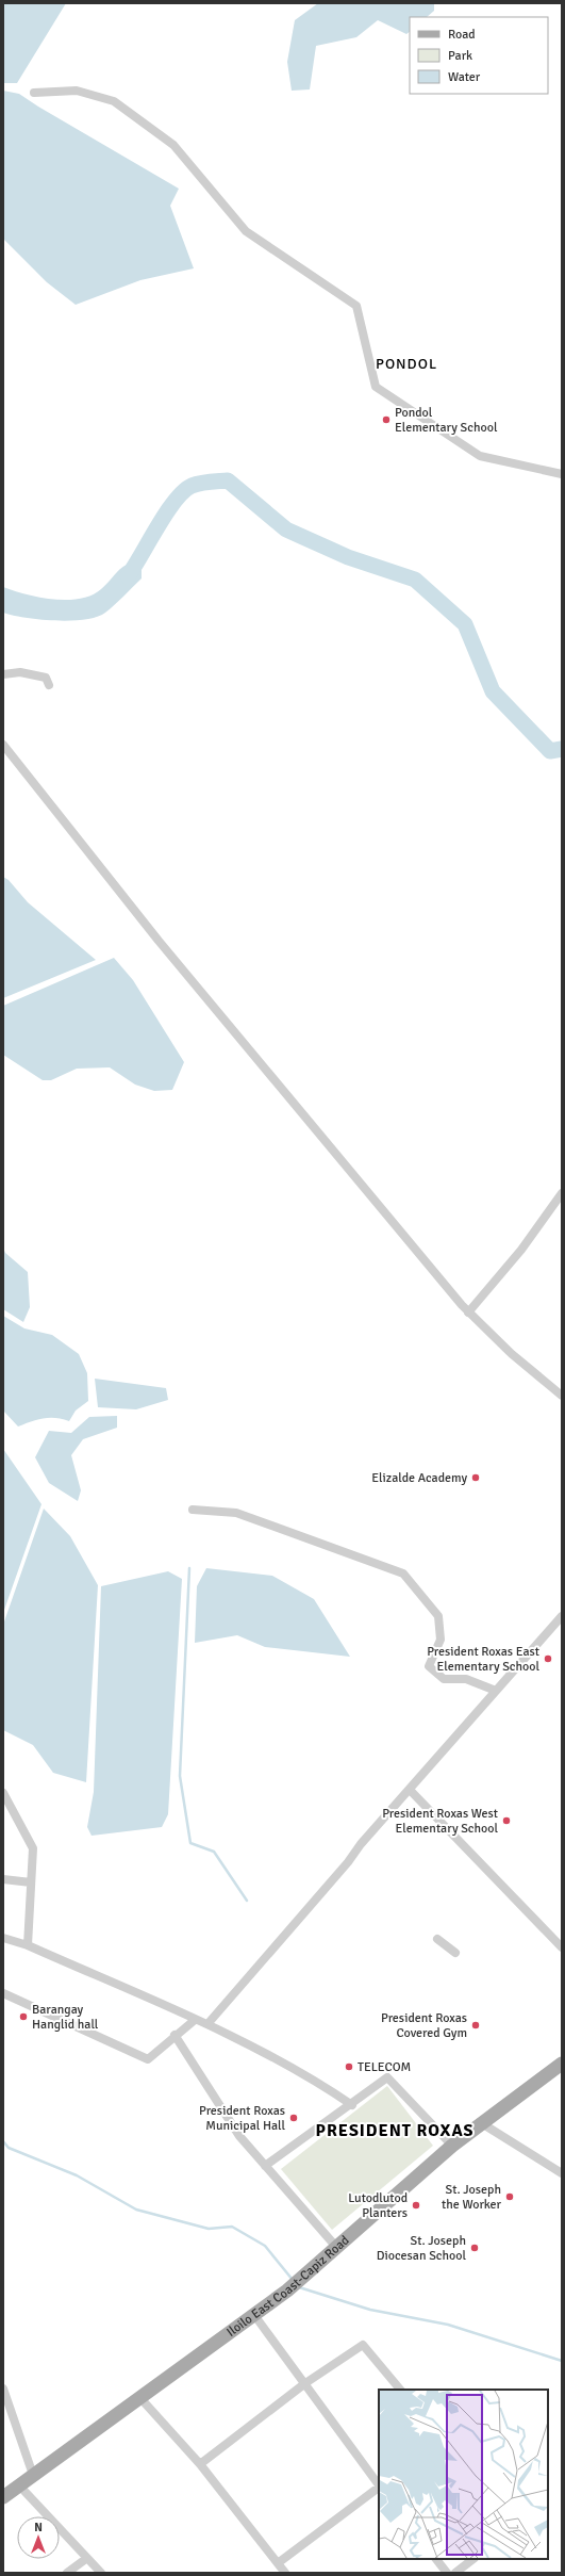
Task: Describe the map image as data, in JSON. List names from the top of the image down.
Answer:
{
  "streets": {
    "main road": ["Iloilo East Coast-Capiz Road"]
  },
  "districts": ["PONDOL", "PRESIDENT ROXAS"],
  "places": [
    "Pondol Elementary School",
    "Elizalde Academy",
    "President Roxas East Elementary School",
    "President Roxas West Elementary School",
    "Barangay Hanglid hall",
    "President Roxas Covered Gym",
    "TELECOM",
    "President Roxas Municipal Hall",
    "St. Joseph the Worker",
    "Lutodlutod Planters",
    "St. Joseph Diocesan School"
  ],
  "legend": ["Road", "Park", "Water"],
  "north": "top"
}
